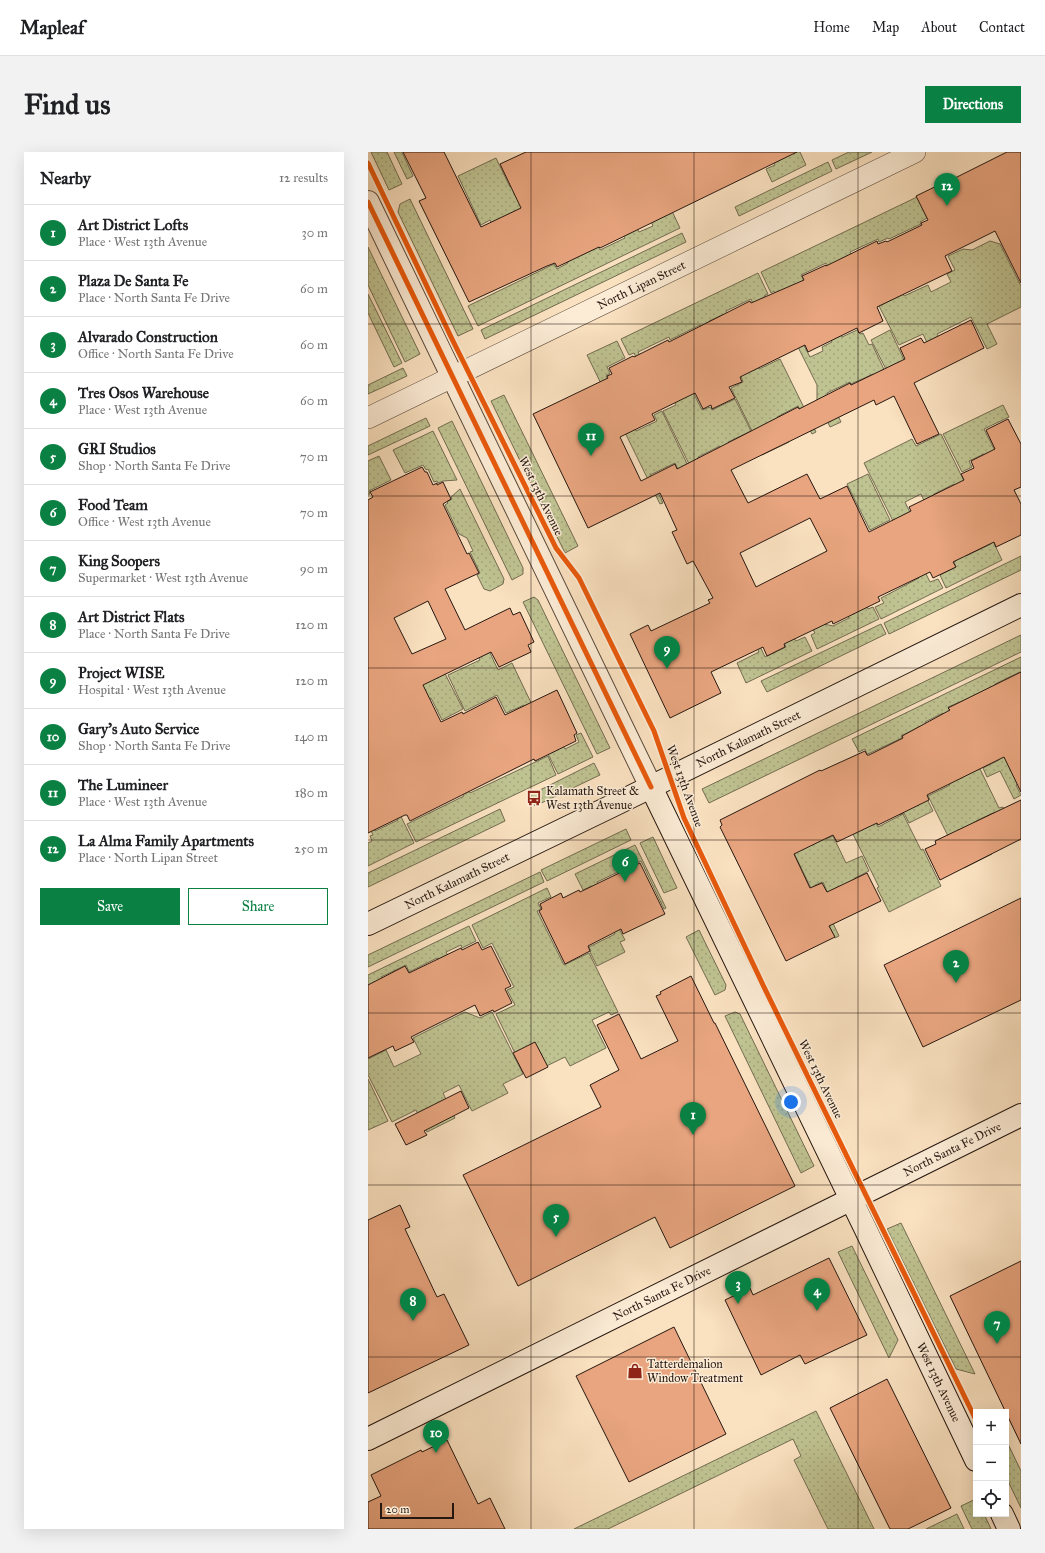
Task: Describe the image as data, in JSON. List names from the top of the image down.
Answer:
{
  "streets": {
    "main road": ["West 13th Avenue", "North Kalamath Street", "North Santa Fe Drive"],
    "street": ["North Lipan Street"]
  },
  "crossings": [
    ["North Lipan Street", "West 13th Avenue"],
    ["West 13th Avenue", "North Kalamath Street"],
    ["West 13th Avenue", "North Santa Fe Drive"]
  ],
  "places": {
    "bus stop": ["Kalamath Street & West 13th Avenue"],
    "shop": ["Tatterdemalion Window Treatment"]
  },
  "scale_bar": "20 m",
  "page": {
    "header": "Mapleaf",
    "nav": [
      "Home",
      "Map",
      "About",
      "Contact"
    ],
    "buttons": [
      "Directions",
      ["Save", "Share"]
    ],
    "title": "Find us",
    "heading": ["Nearby", "12 results"],
    "pins": [
      "12",
      "11",
      "9",
      "6",
      "2",
      "1",
      "5",
      "3",
      "4",
      "8",
      "7",
      "10"
    ],
    "list": [
      {
        "mark": "1",
        "name": "Art District Lofts",
        "note": "Place · West 13th Avenue",
        "value": "30 m"
      },
      {
        "mark": "2",
        "name": "Plaza De Santa Fe",
        "note": "Place · North Santa Fe Drive",
        "value": "60 m"
      },
      {
        "mark": "3",
        "name": "Alvarado Construction",
        "note": "Office · North Santa Fe Drive",
        "value": "60 m"
      },
      {
        "mark": "4",
        "name": "Tres Osos Warehouse",
        "note": "Place · West 13th Avenue",
        "value": "60 m"
      },
      {
        "mark": "5",
        "name": "GRI Studios",
        "note": "Shop · North Santa Fe Drive",
        "value": "70 m"
      },
      {
        "mark": "6",
        "name": "Food Team",
        "note": "Office · West 13th Avenue",
        "value": "70 m"
      },
      {
        "mark": "7",
        "name": "King Soopers",
        "note": "Supermarket · West 13th Avenue",
        "value": "90 m"
      },
      {
        "mark": "8",
        "name": "Art District Flats",
        "note": "Place · North Santa Fe Drive",
        "value": "120 m"
      },
      {
        "mark": "9",
        "name": "Project WISE",
        "note": "Hospital · West 13th Avenue",
        "value": "120 m"
      },
      {
        "mark": "10",
        "name": "Gary's Auto Service",
        "note": "Shop · North Santa Fe Drive",
        "value": "140 m"
      },
      {
        "mark": "11",
        "name": "The Lumineer",
        "note": "Place · West 13th Avenue",
        "value": "180 m"
      },
      {
        "mark": "12",
        "name": "La Alma Family Apartments",
        "note": "Place · North Lipan Street",
        "value": "250 m"
      }
    ],
    "map_buttons": ["+", "−"],
    "scale": "20 m"
  }
}
